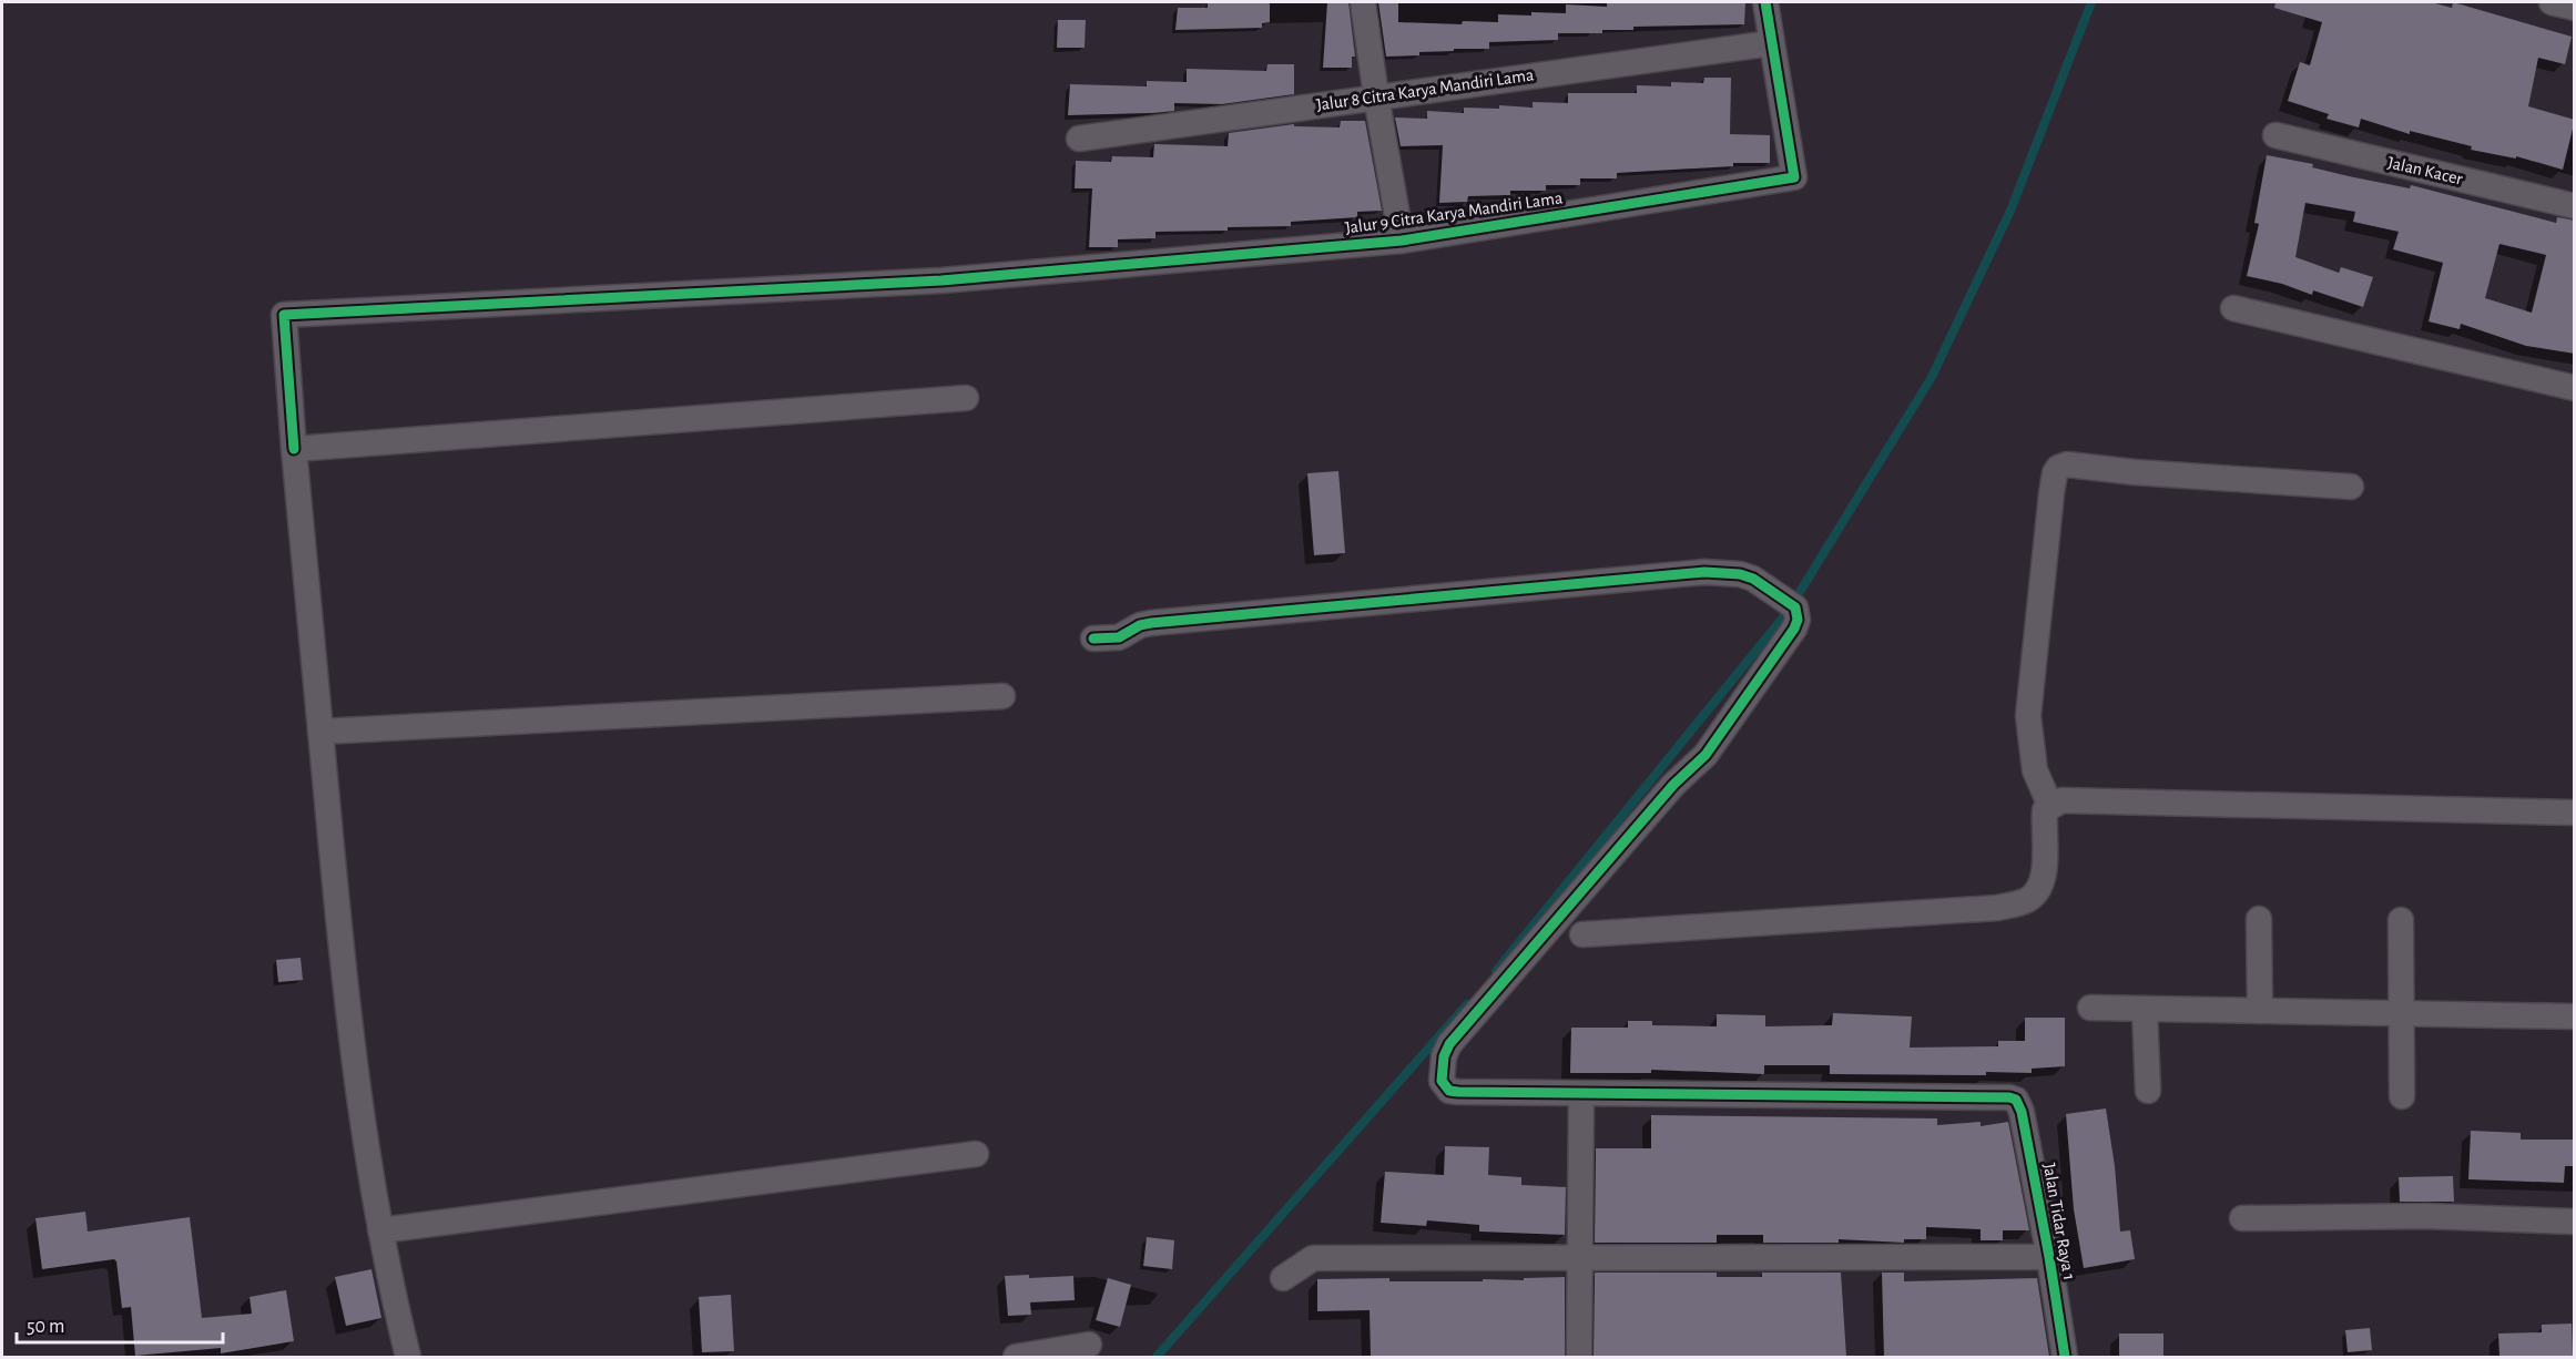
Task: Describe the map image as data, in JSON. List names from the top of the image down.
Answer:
{
  "streets": {
    "street": [
      "Jalur 8 Citra Karya Mandiri Lama",
      "Jalan Kacer",
      "Jalur 9 Citra Karya Mandiri Lama",
      "Jalan Tidar Raya 1"
    ]
  },
  "crossings": [
    ["Jalur 8 Citra Karya Mandiri Lama", "Jalur 9 Citra Karya Mandiri Lama"]
  ],
  "scale_bar": "50 m"
}
